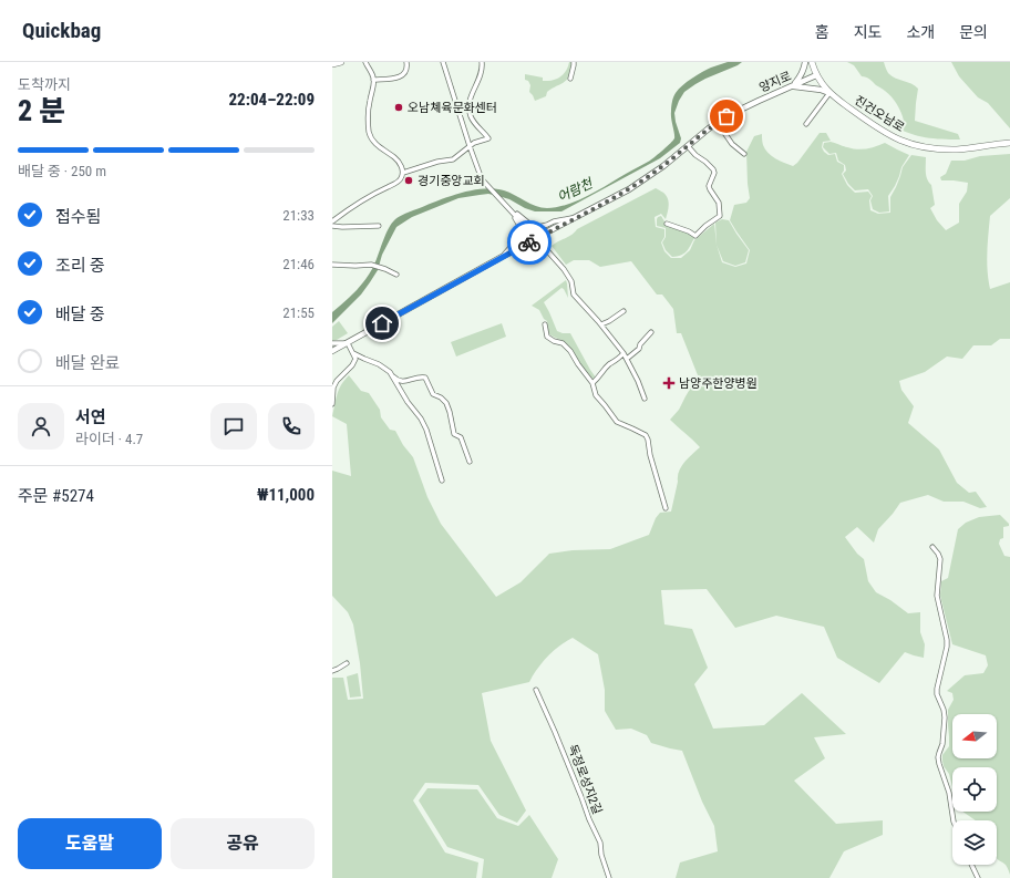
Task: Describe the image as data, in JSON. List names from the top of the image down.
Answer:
{
  "streets": {
    "main road": ["진건오남로"],
    "street": ["양지로", "독정로성지2길"]
  },
  "crossings": [
    ["양지로", "진건오남로"]
  ],
  "water": ["어람천"],
  "places": {
    "other": ["오남쳬육문화센터", "경기중앙교회"],
    "health": ["남양주한양병원"]
  },
  "north": "left",
  "page": {
    "header": "Quickbag",
    "nav": [
      "홈",
      "지도",
      "소개",
      "문의"
    ],
    "heading": ["2 분", "도착까지", "22:04–22:09"],
    "panel": [
      "서연",
      "라이더 · 4.7",
      "주문 #5274",
      "₩11,000"
    ],
    "bar": "배달 중 · 250 m",
    "list": [
      ["접수됨", "21:33"],
      ["조리 중", "21:46"],
      ["배달 중", "21:55"],
      "배달 완료"
    ],
    "buttons": ["도움말", "공유"]
  }
}
